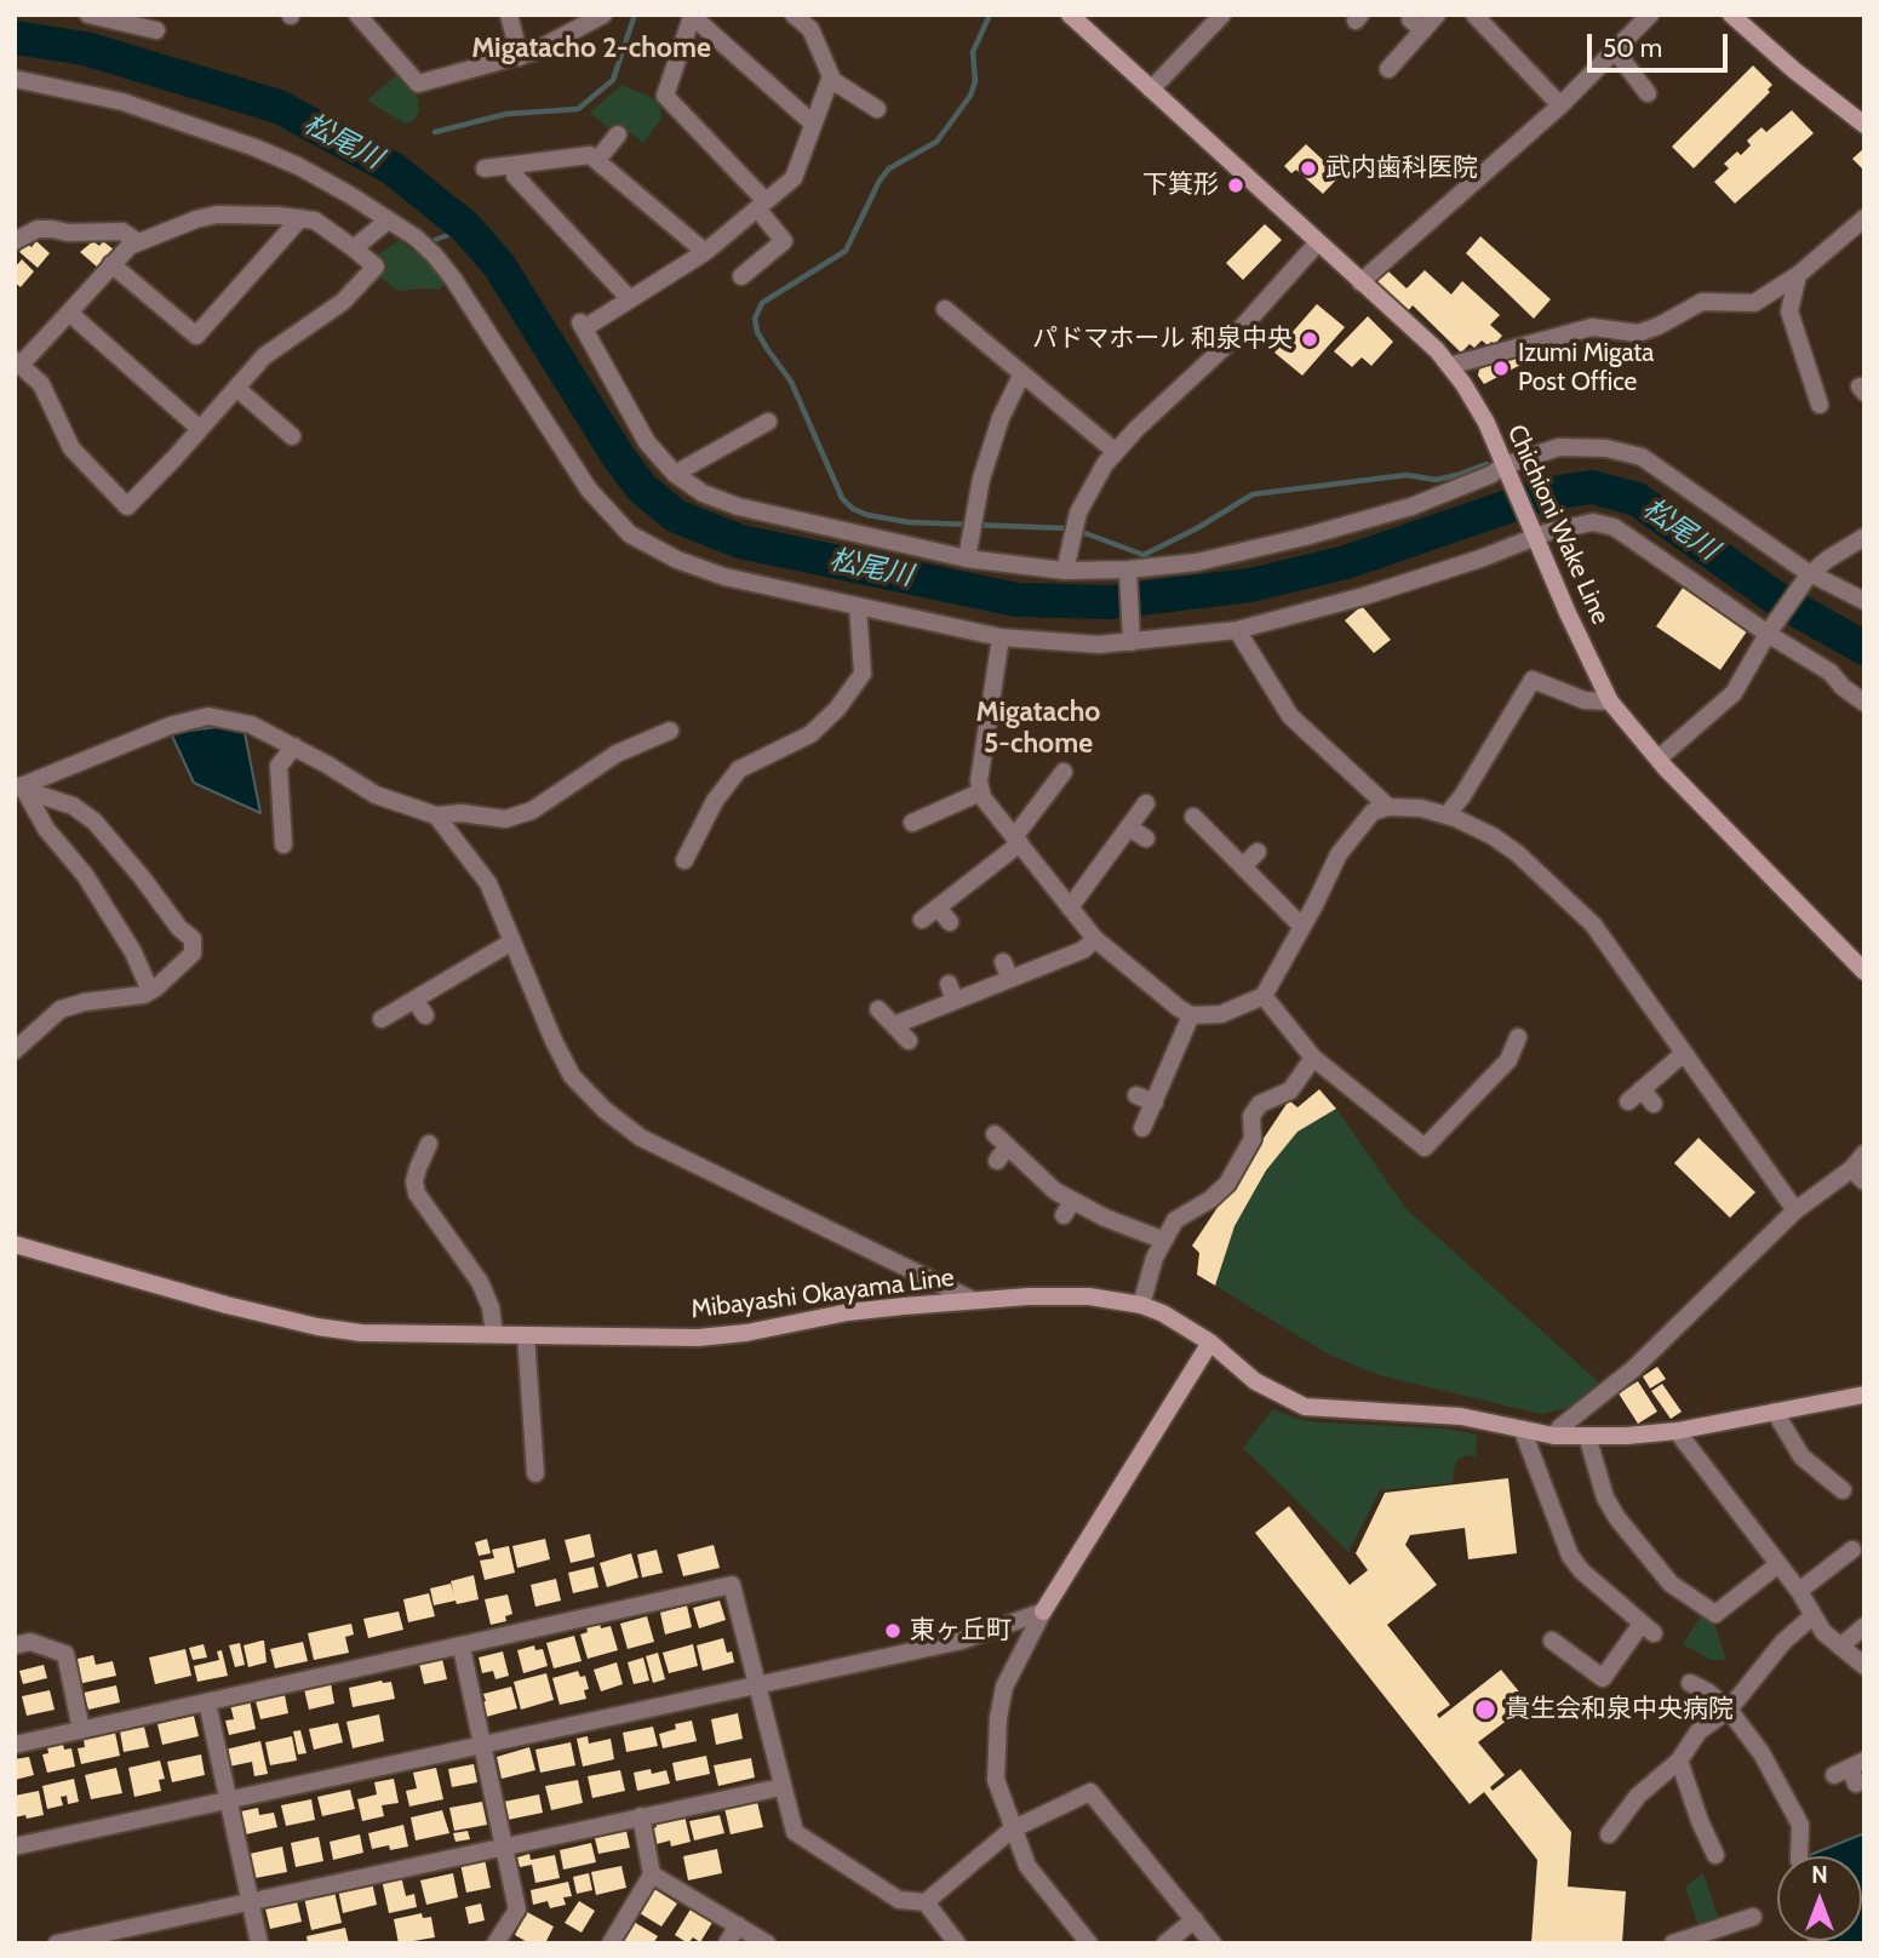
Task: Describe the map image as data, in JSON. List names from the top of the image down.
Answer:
{
  "streets": {
    "main road": ["Chichioni Wake Line", "Mibayashi Okayama Line"]
  },
  "districts": ["Migatacho 2-chome", "Migatacho 5-chome"],
  "water": ["松尾川"],
  "places": [
    "武内歯科医院",
    "下箕形",
    "パドマホール 和泉中央",
    "Izumi Migata Post Office",
    "東ヶ丘町",
    "貴生会和泉中央病院"
  ],
  "scale_bar": "50 m",
  "north": "top"
}
